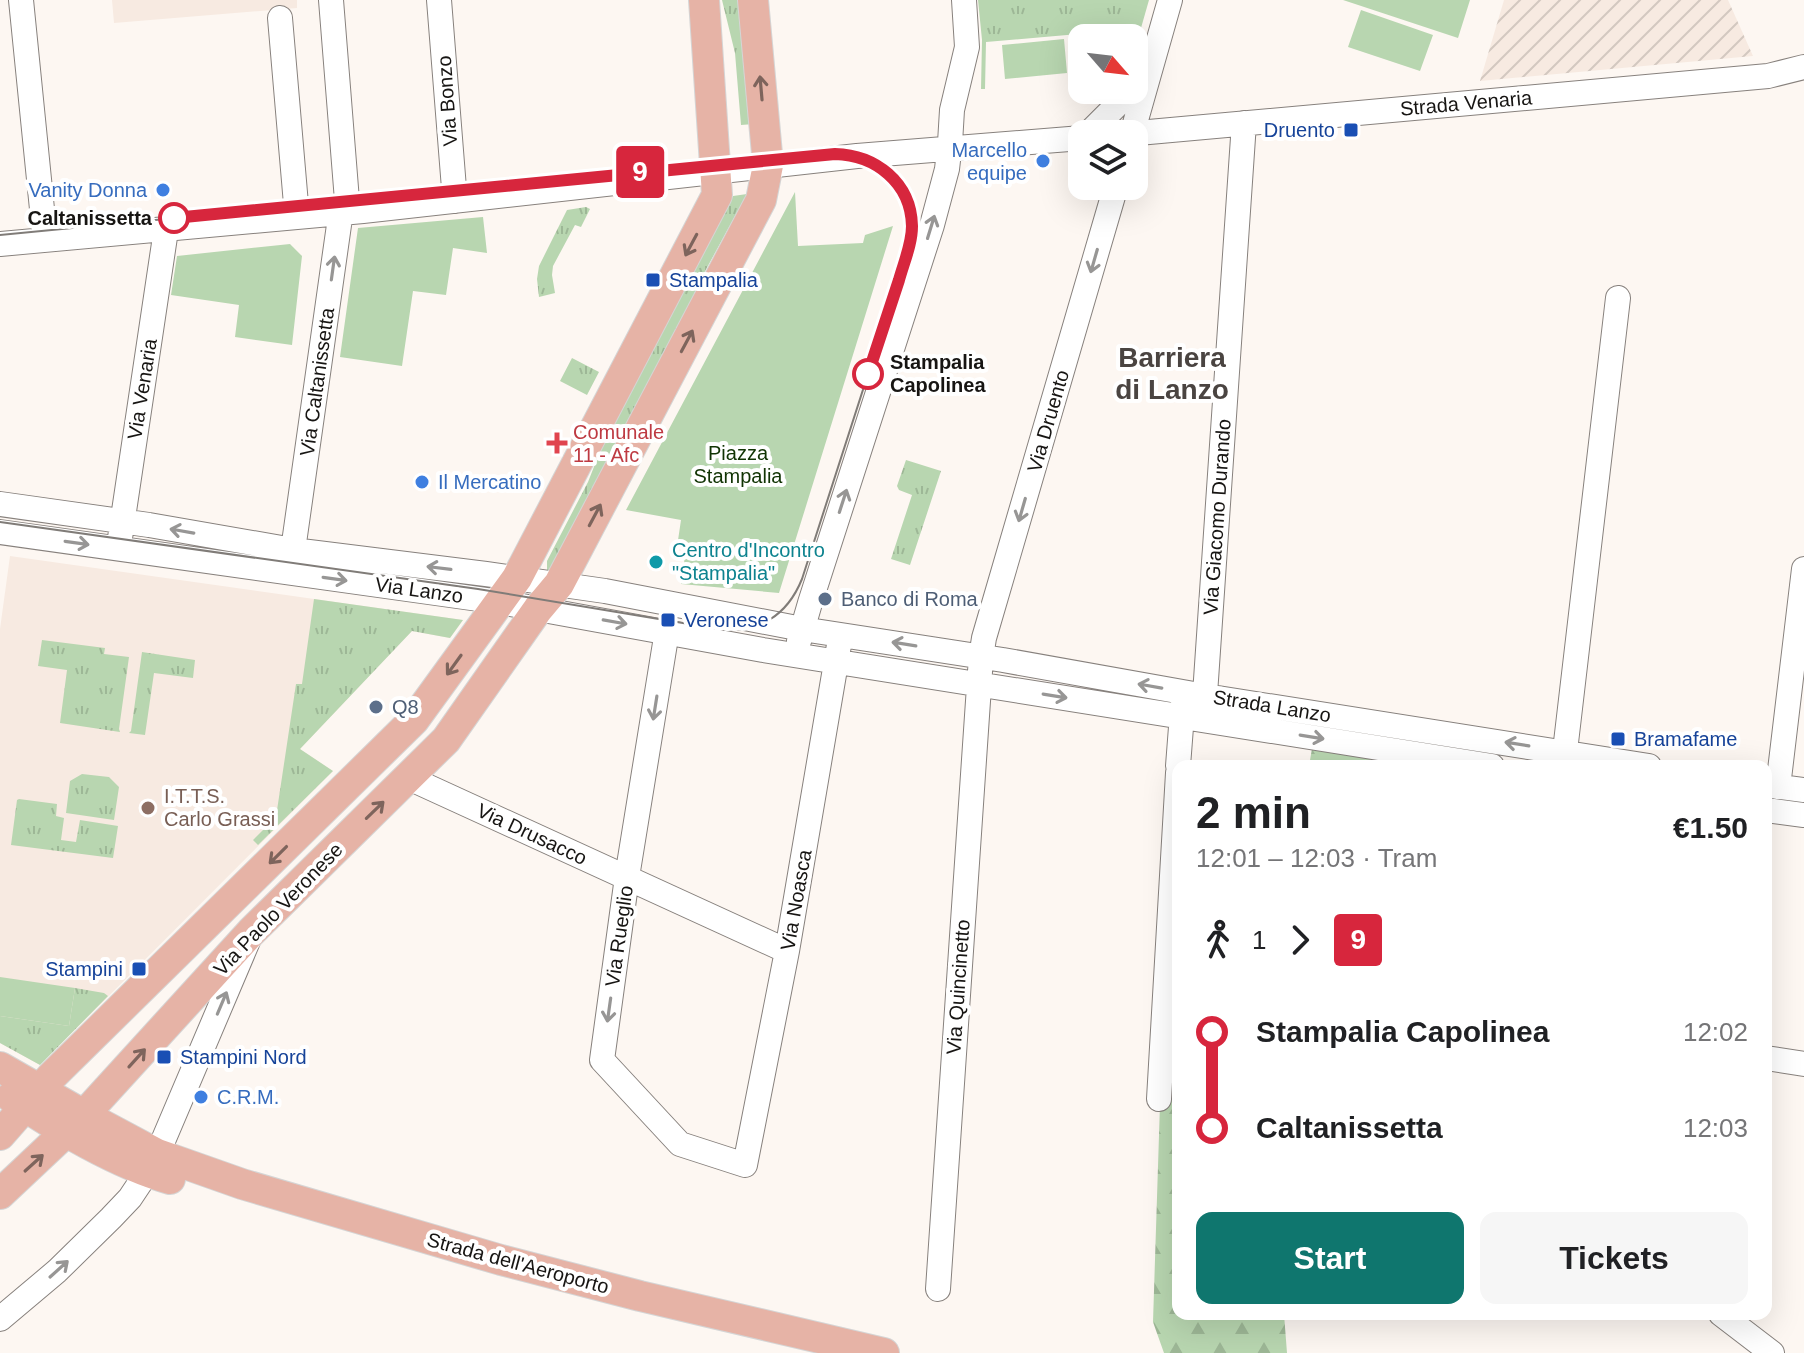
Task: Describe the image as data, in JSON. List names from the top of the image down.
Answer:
{
  "streets": {
    "main road": ["Via Paolo Veronese", "Strada dell'Aeroporto"],
    "street": [
      "Via Bonzo",
      "Strada Venaria",
      "Via Caltanissetta",
      "Via Venaria",
      "Via Druento",
      "Via Giacomo Durando",
      "Via Lanzo",
      "Strada Lanzo",
      "Via Drusacco",
      "Via Noasca",
      "Via Rueglio",
      "Via Quincinetto"
    ]
  },
  "crossings": [
    ["Strada Venaria", "Via Giacomo Durando"],
    ["Via Caltanissetta", "Via Lanzo"],
    ["Via Venaria", "Via Lanzo"],
    ["Via Druento", "Strada Lanzo"],
    ["Via Giacomo Durando", "Strada Lanzo"],
    ["Via Lanzo", "Strada Lanzo"],
    ["Via Lanzo", "Via Noasca"],
    ["Via Lanzo", "Via Paolo Veronese"],
    ["Via Lanzo", "Via Rueglio"],
    ["Strada Lanzo", "Via Noasca"],
    ["Strada Lanzo", "Via Quincinetto"],
    ["Via Drusacco", "Via Noasca"],
    ["Via Drusacco", "Via Paolo Veronese"],
    ["Via Drusacco", "Via Rueglio"],
    ["Via Noasca", "Via Rueglio"]
  ],
  "one_way": ["Via Caltanissetta", "Via Rueglio"],
  "districts": ["Barriera di Lanzo"],
  "parks": ["Piazza Stampalia"],
  "places": {
    "transit": [
      "Druento",
      "Stampalia",
      "Veronese",
      "Bramafame",
      "Stampini",
      "Stampini Nord"
    ],
    "other": [
      "Marcello equipe",
      "Vanity Donna",
      "Caltanissetta",
      "Stampalia Capolinea",
      "Il Mercatino",
      "Centro d'Incontro \"Stampalia\"",
      "Banco di Roma",
      "Q8",
      "I.T.T.S. Carlo Grassi",
      "C.R.M."
    ],
    "health": ["Comunale 11 - Afc"]
  },
  "lines": ["tram line 9"],
  "north": "bottom right",
  "page": {
    "on_map": "9",
    "heading": ["2 min", "12:01 – 12:03 · Tram", "€1.50"],
    "legs": ["1", "9"],
    "list": [
      {
        "name": "Stampalia Capolinea",
        "value": "12:02"
      },
      {
        "name": "Caltanissetta",
        "value": "12:03"
      }
    ],
    "buttons": ["Start", "Tickets"]
  }
}
